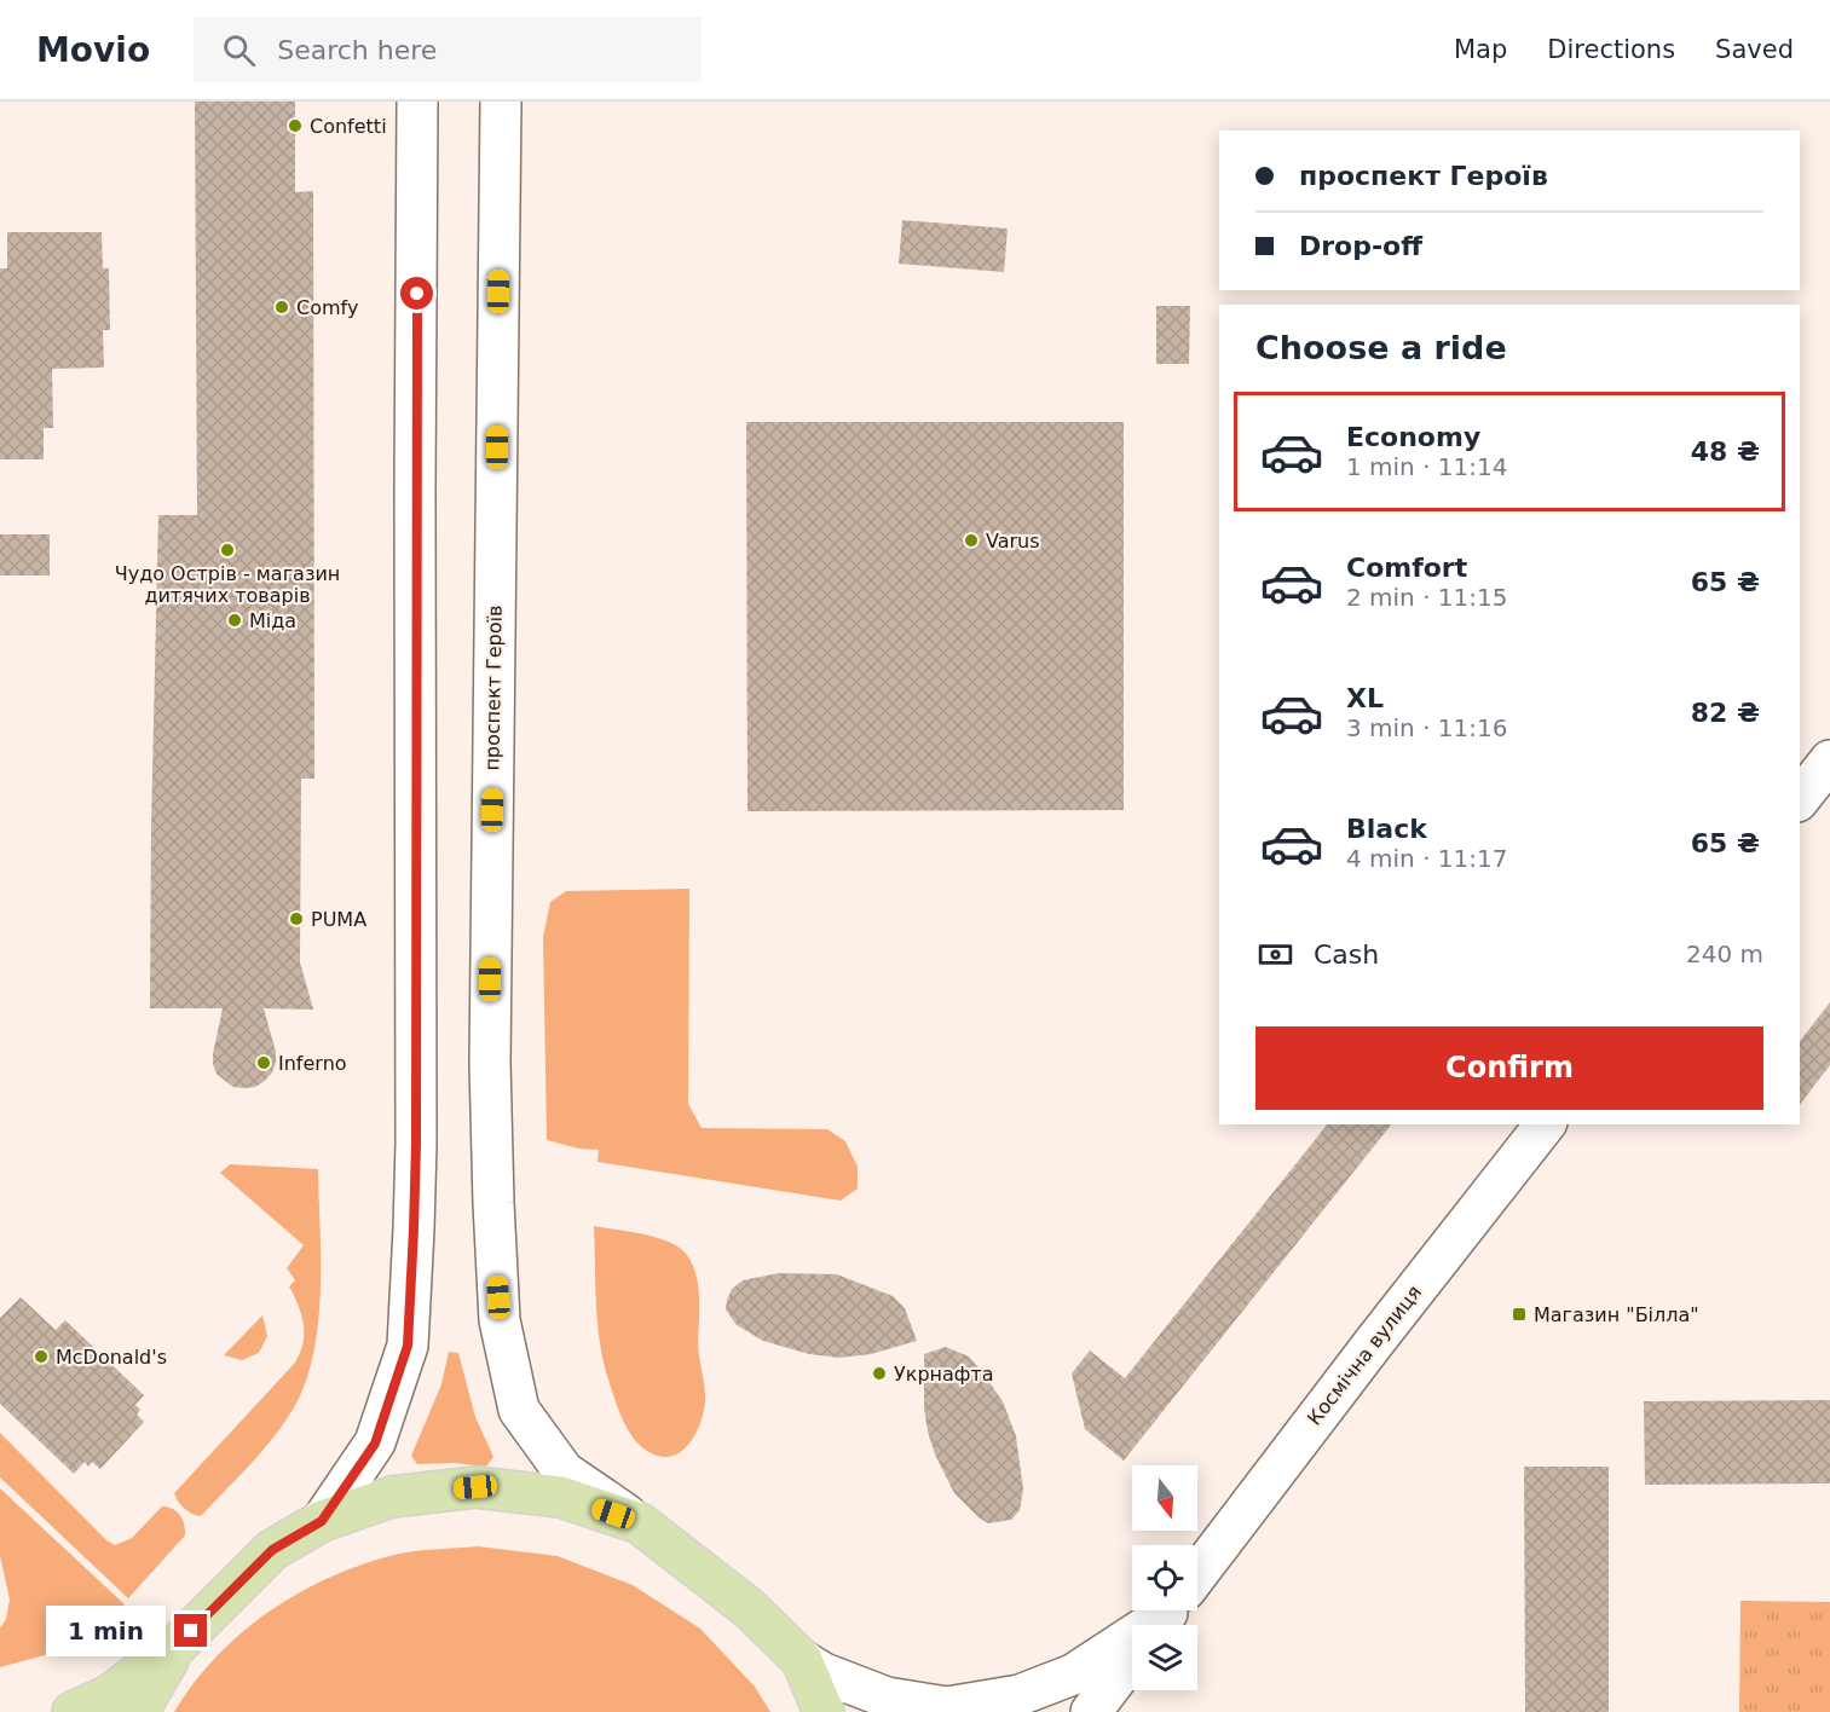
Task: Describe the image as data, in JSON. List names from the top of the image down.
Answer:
{
  "streets": {
    "main road": ["проспект Героїв", "Космічна вулиця"]
  },
  "places": {
    "other": [
      "Confetti",
      "Comfy",
      "Varus",
      "Чудо Острів - магазин дитячих товарів",
      "Міда",
      "PUMA",
      "Inferno",
      "McDonald's",
      "Укрнафта"
    ],
    "transit": ["Магазин \"Білла\""]
  },
  "north": "bottom",
  "page": {
    "header": "Movio",
    "search": "Search here",
    "nav": ["Map", "Directions", "Saved"],
    "banner": ["проспект Героїв", "Drop-off"],
    "heading": "Choose a ride",
    "list": [
      {
        "name": "Economy",
        "note": "1 min · 11:14",
        "value": "48 ₴"
      },
      {
        "name": "Comfort",
        "note": "2 min · 11:15",
        "value": "65 ₴"
      },
      {
        "name": "XL",
        "note": "3 min · 11:16",
        "value": "82 ₴"
      },
      {
        "name": "Black",
        "note": "4 min · 11:17",
        "value": "65 ₴"
      }
    ],
    "pay": ["Cash", "240 m"],
    "buttons": "Confirm",
    "bubble": "1 min"
  }
}
